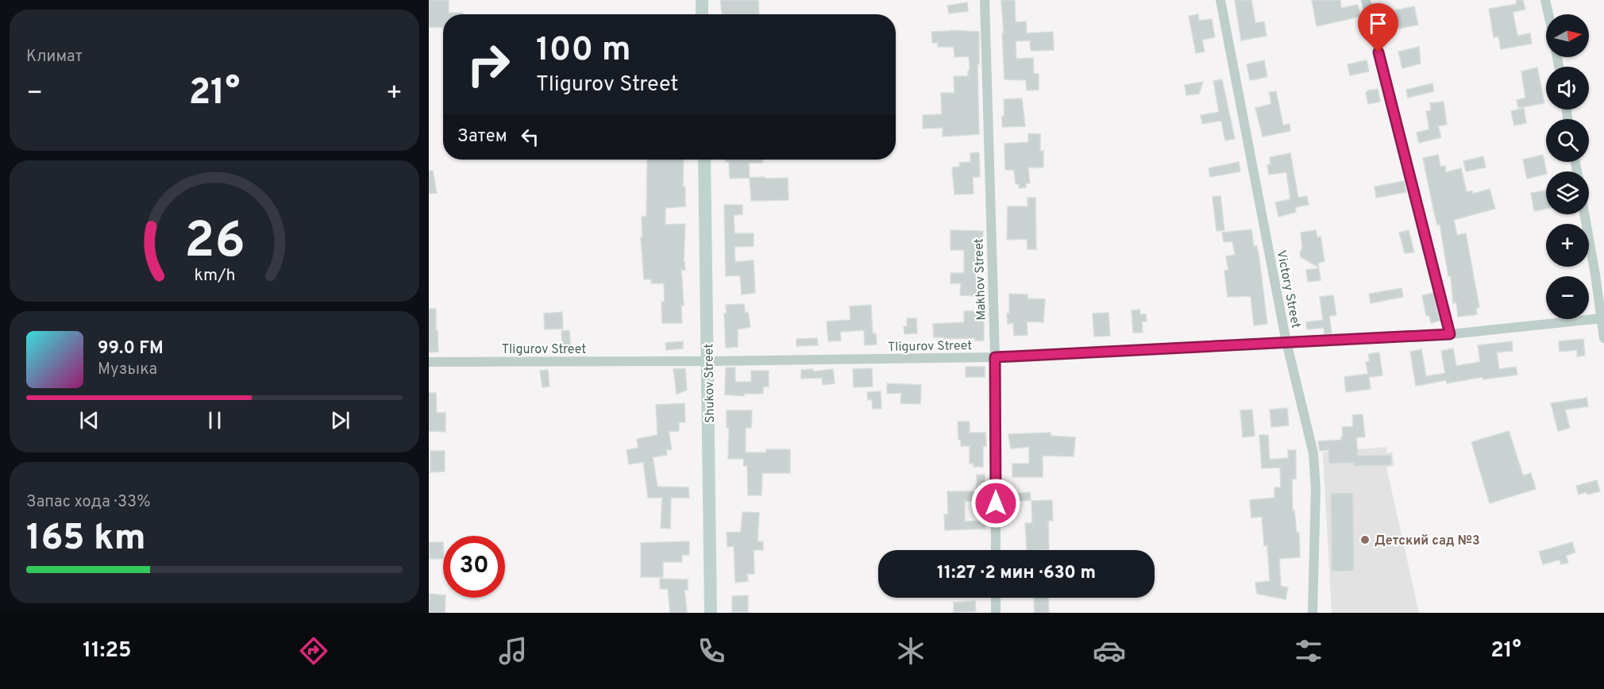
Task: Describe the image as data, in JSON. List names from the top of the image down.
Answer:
{
  "streets": {
    "main road": ["Shukov Street"],
    "street": ["Makhov Street", "Victory Street", "Tligurov Street"]
  },
  "crossings": [
    ["Makhov Street", "Tligurov Street"],
    ["Victory Street", "Tligurov Street"],
    ["Tligurov Street", "Shukov Street"]
  ],
  "places": ["Детский сад №3"],
  "north": "right",
  "page": {
    "tile": [
      "Климат",
      ["Запас хода · 33%", "165 km"]
    ],
    "map_buttons": ["+", "−"],
    "turn": ["100 m", "Tligurov Street"],
    "heat": ["−", "21°", "+"],
    "then": "Затем",
    "song": ["99.0 FM", "Музыка"],
    "limit": "30",
    "trip": "11:27 · 2 мин · 630 m",
    "tabs": ["11:25", "21°"],
    "gauge": ["26", "km/h"]
  }
}
